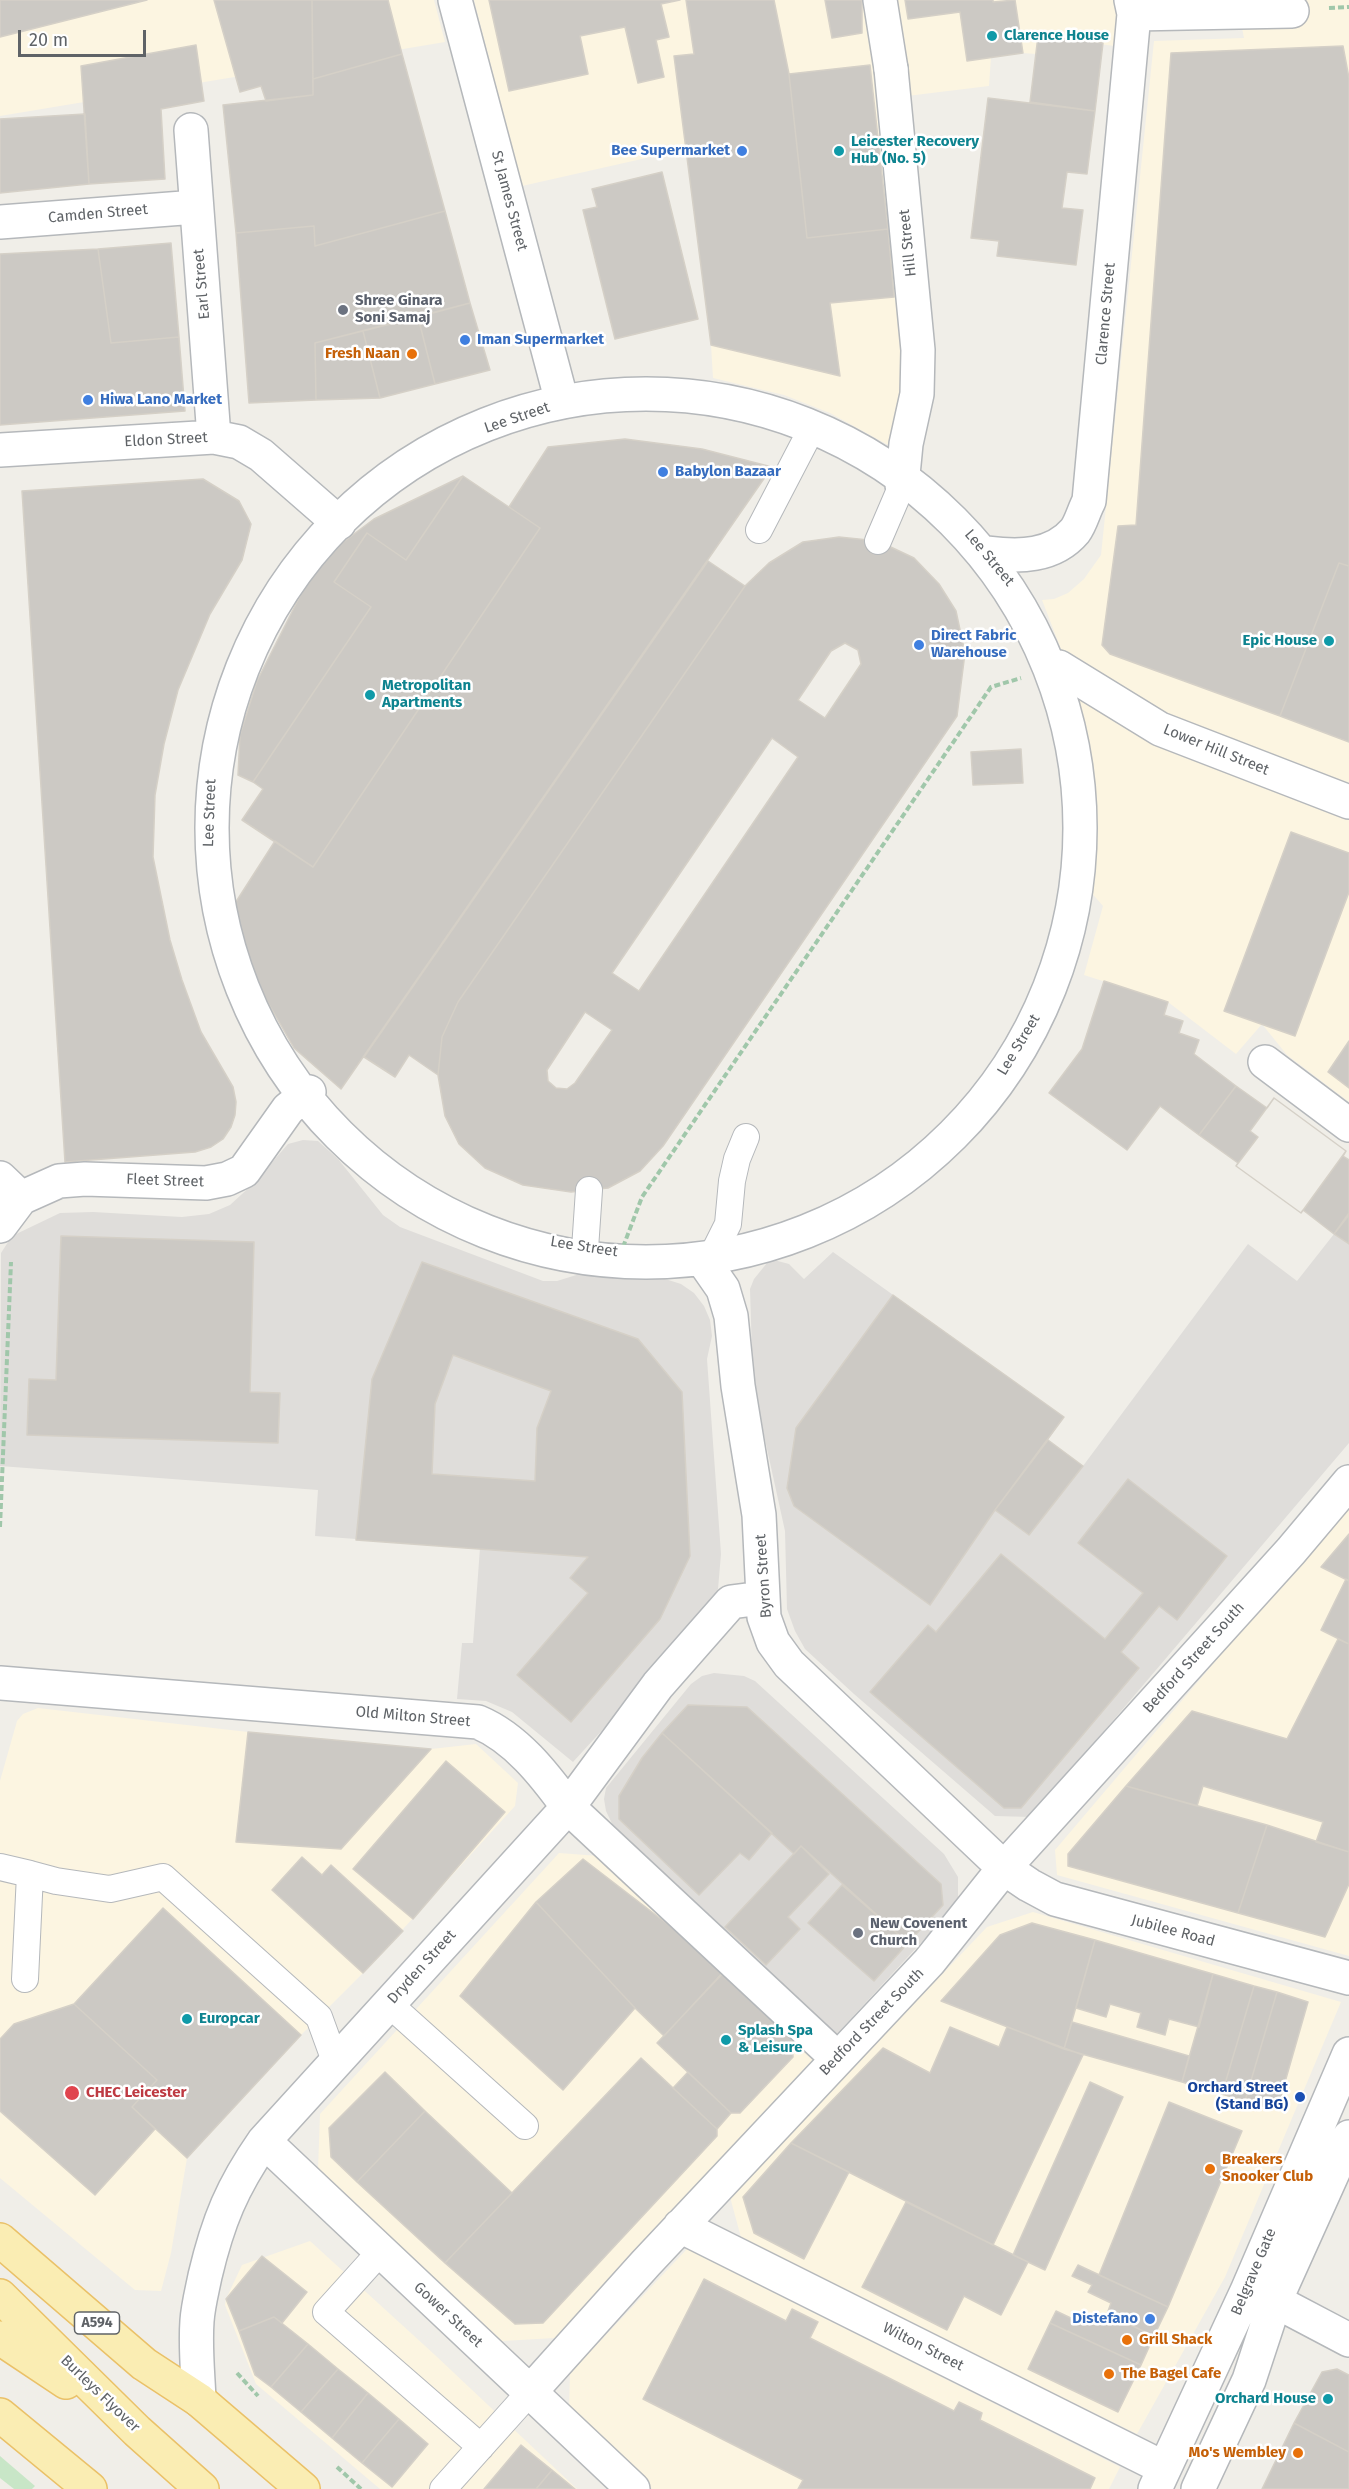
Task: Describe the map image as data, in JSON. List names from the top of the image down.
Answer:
{
  "streets": {
    "main road": ["A594", "Burleys Flyover"],
    "street": [
      "St James Street",
      "Camden Street",
      "Hill Street",
      "Earl Street",
      "Clarence Street",
      "Lee Street",
      "Eldon Street",
      "Lower Hill Street",
      "Fleet Street",
      "Byron Street",
      "Bedford Street South",
      "Old Milton Street",
      "Jubilee Road",
      "Dryden Street",
      "Belgrave Gate",
      "Gower Street",
      "Wilton Street"
    ]
  },
  "crossings": [
    ["St James Street", "Lee Street"],
    ["Camden Street", "Earl Street"],
    ["Hill Street", "Lee Street"],
    ["Earl Street", "Eldon Street"],
    ["Clarence Street", "Lee Street"],
    ["Lee Street", "Eldon Street"],
    ["Lee Street", "Lower Hill Street"],
    ["Lee Street", "Fleet Street"],
    ["Lee Street", "Byron Street"],
    ["Byron Street", "Bedford Street South"],
    ["Byron Street", "Jubilee Road"],
    ["Byron Street", "Dryden Street"],
    ["Bedford Street South", "Old Milton Street"],
    ["Bedford Street South", "Jubilee Road"],
    ["Bedford Street South", "Gower Street"],
    ["Bedford Street South", "Wilton Street"],
    ["Old Milton Street", "Dryden Street"],
    ["Dryden Street", "Gower Street"],
    ["Dryden Street", "A594"],
    ["Belgrave Gate", "Wilton Street"]
  ],
  "places": [
    "Clarence House",
    "Bee Supermarket",
    "Leicester Recovery Hub (No. 5)",
    "Shree Ginara Soni Samaj",
    "Iman Supermarket",
    "Fresh Naan",
    "Hiwa Lano Market",
    "Babylon Bazaar",
    "Epic House",
    "Direct Fabric Warehouse",
    "Metropolitan Apartments",
    "New Covenent Church",
    "Europcar",
    "Splash Spa & Leisure",
    "CHEC Leicester",
    "Orchard Street (Stand BG)",
    "Breakers Snooker Club",
    "Distefano",
    "Grill Shack",
    "The Bagel Cafe",
    "Orchard House",
    "Mo's Wembley"
  ],
  "scale_bar": "20 m"
}
